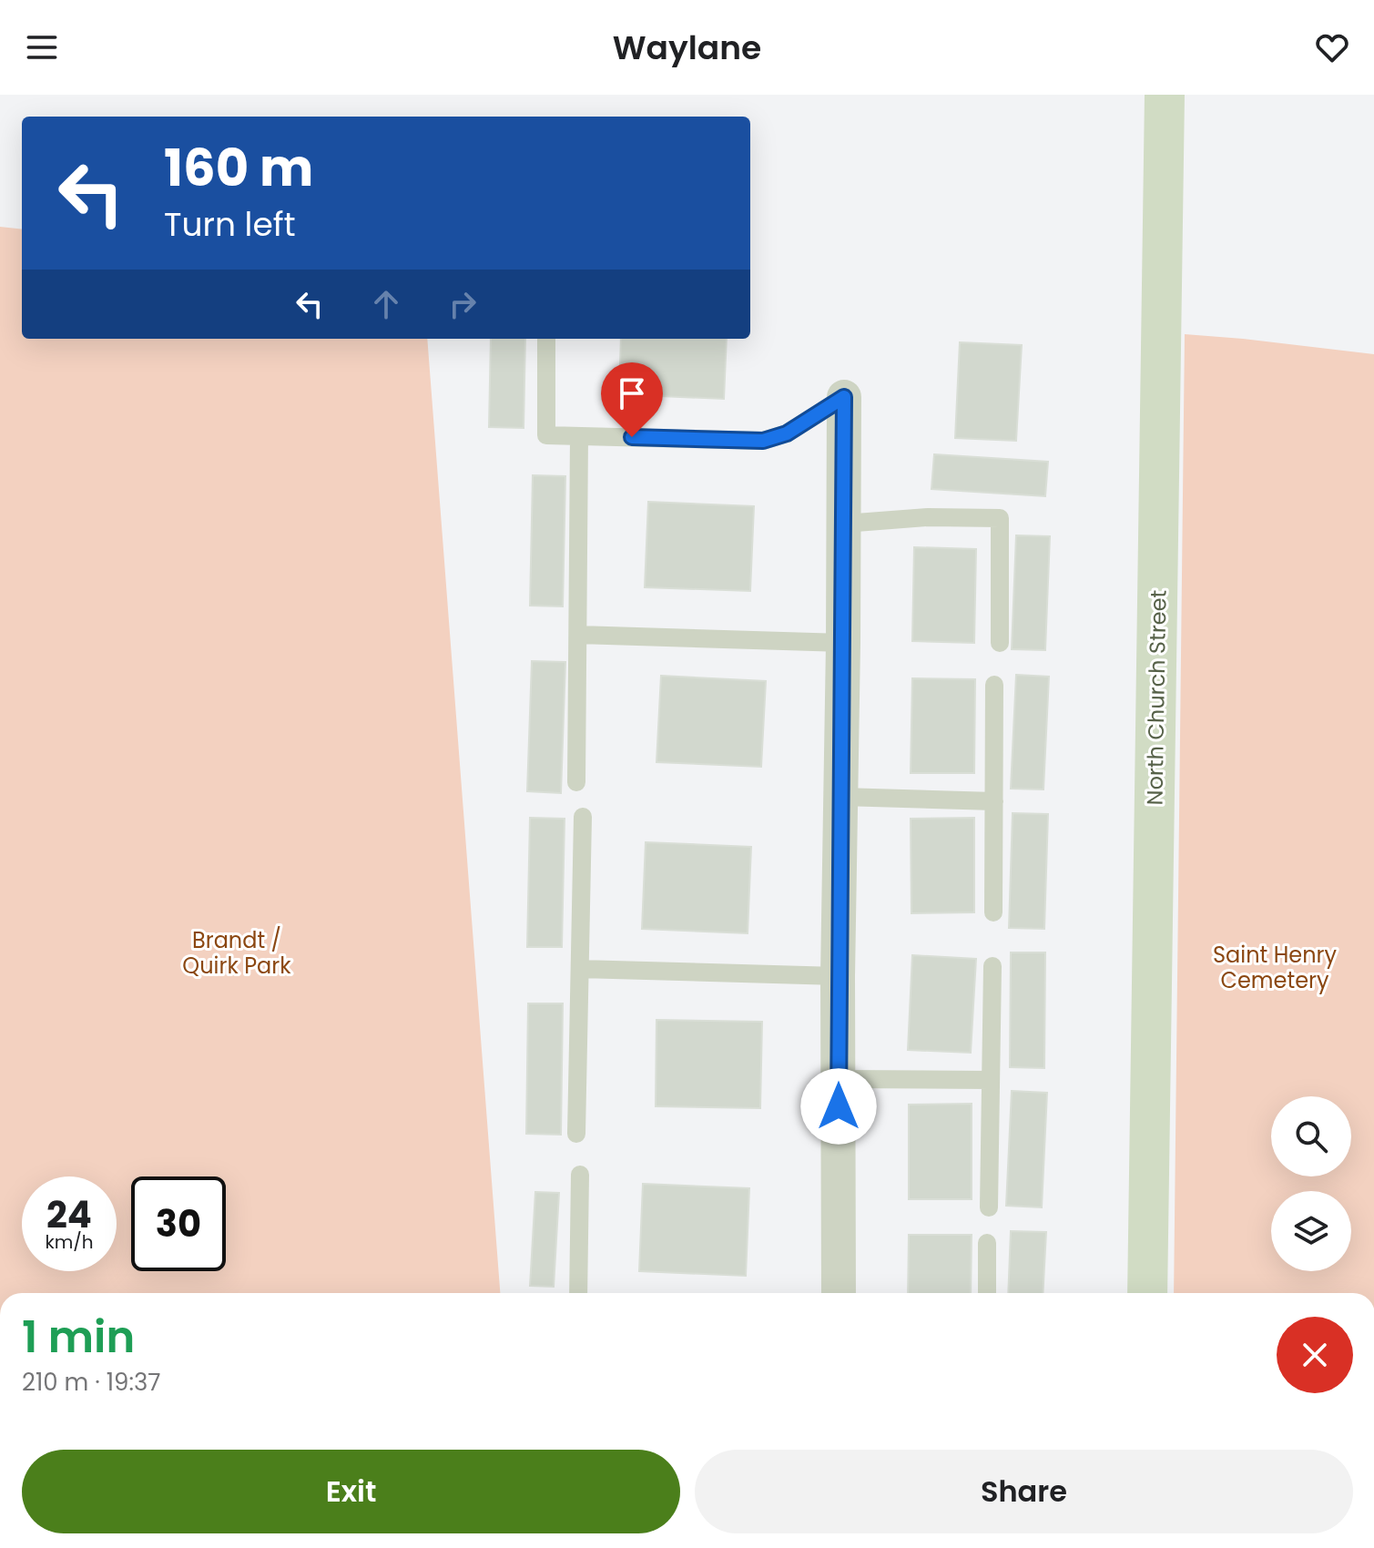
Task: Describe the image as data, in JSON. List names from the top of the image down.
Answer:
{
  "streets": {
    "main road": ["North Church Street"]
  },
  "parks": ["Brandt / Quirk Park", "Saint Henry Cemetery"],
  "page": {
    "header": "Waylane",
    "turn": ["160 m", "Turn left"],
    "speed": "24 km/h",
    "limit": "30",
    "heading": ["1 min", "210 m · 19:37"],
    "buttons": ["Exit", "Share"]
  }
}
